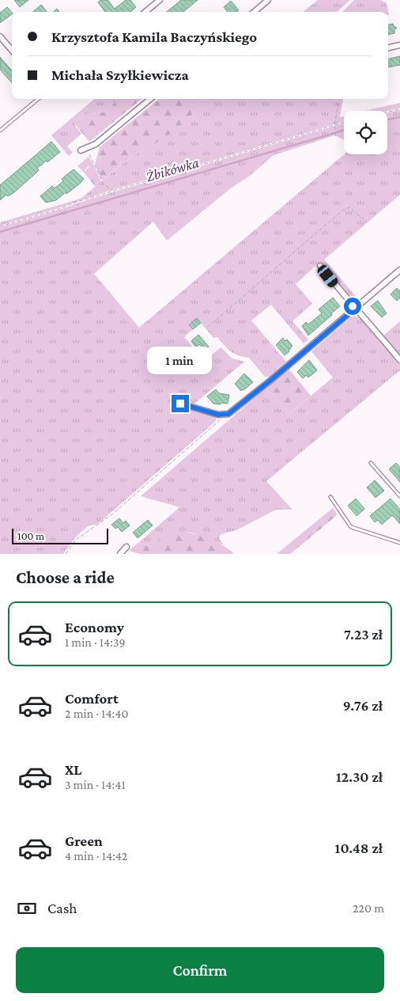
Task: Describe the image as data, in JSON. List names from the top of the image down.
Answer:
{
  "water": ["Żbikówka"],
  "scale_bar": "100 m",
  "page": {
    "banner": ["Krzysztofa Kamila Baczyńskiego", "Michała Szyłkiewicza"],
    "bubble": "1 min",
    "scale": "100 m",
    "heading": "Choose a ride",
    "list": [
      {
        "name": "Economy",
        "note": "1 min · 14:39",
        "value": "7.23 zł"
      },
      {
        "name": "Comfort",
        "note": "2 min · 14:40",
        "value": "9.76 zł"
      },
      {
        "name": "XL",
        "note": "3 min · 14:41",
        "value": "12.30 zł"
      },
      {
        "name": "Green",
        "note": "4 min · 14:42",
        "value": "10.48 zł"
      }
    ],
    "pay": ["Cash", "220 m"],
    "buttons": "Confirm"
  }
}
